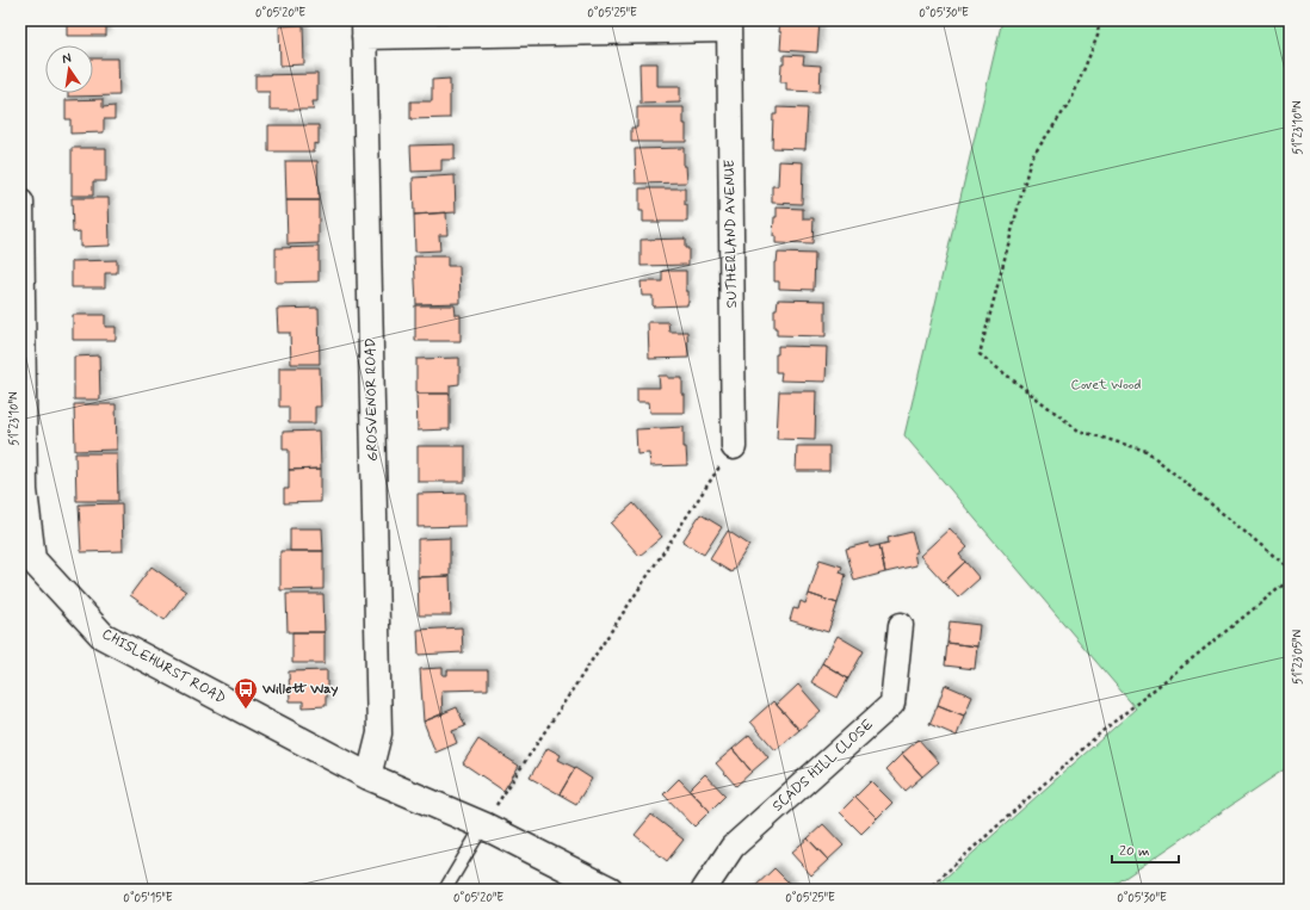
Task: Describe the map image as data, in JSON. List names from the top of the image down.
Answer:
{
  "streets": {
    "main road": ["CHISLEHURST ROAD"],
    "street": ["SUTHERLAND AVENUE", "GROSVENOR ROAD", "SCADS HILL CLOSE"]
  },
  "crossings": [
    ["GROSVENOR ROAD", "CHISLEHURST ROAD"]
  ],
  "parks": ["Covet Wood"],
  "places": {
    "bus stop": ["Willett Way"]
  },
  "scale_bar": "20 m",
  "north": "top",
  "coordinates": [
    "0°05'20\"E",
    "0°05'25\"E",
    "0°05'30\"E",
    "51°23'10\"N",
    "51°23'05\"N",
    "0°05'15\"E"
  ]
}
